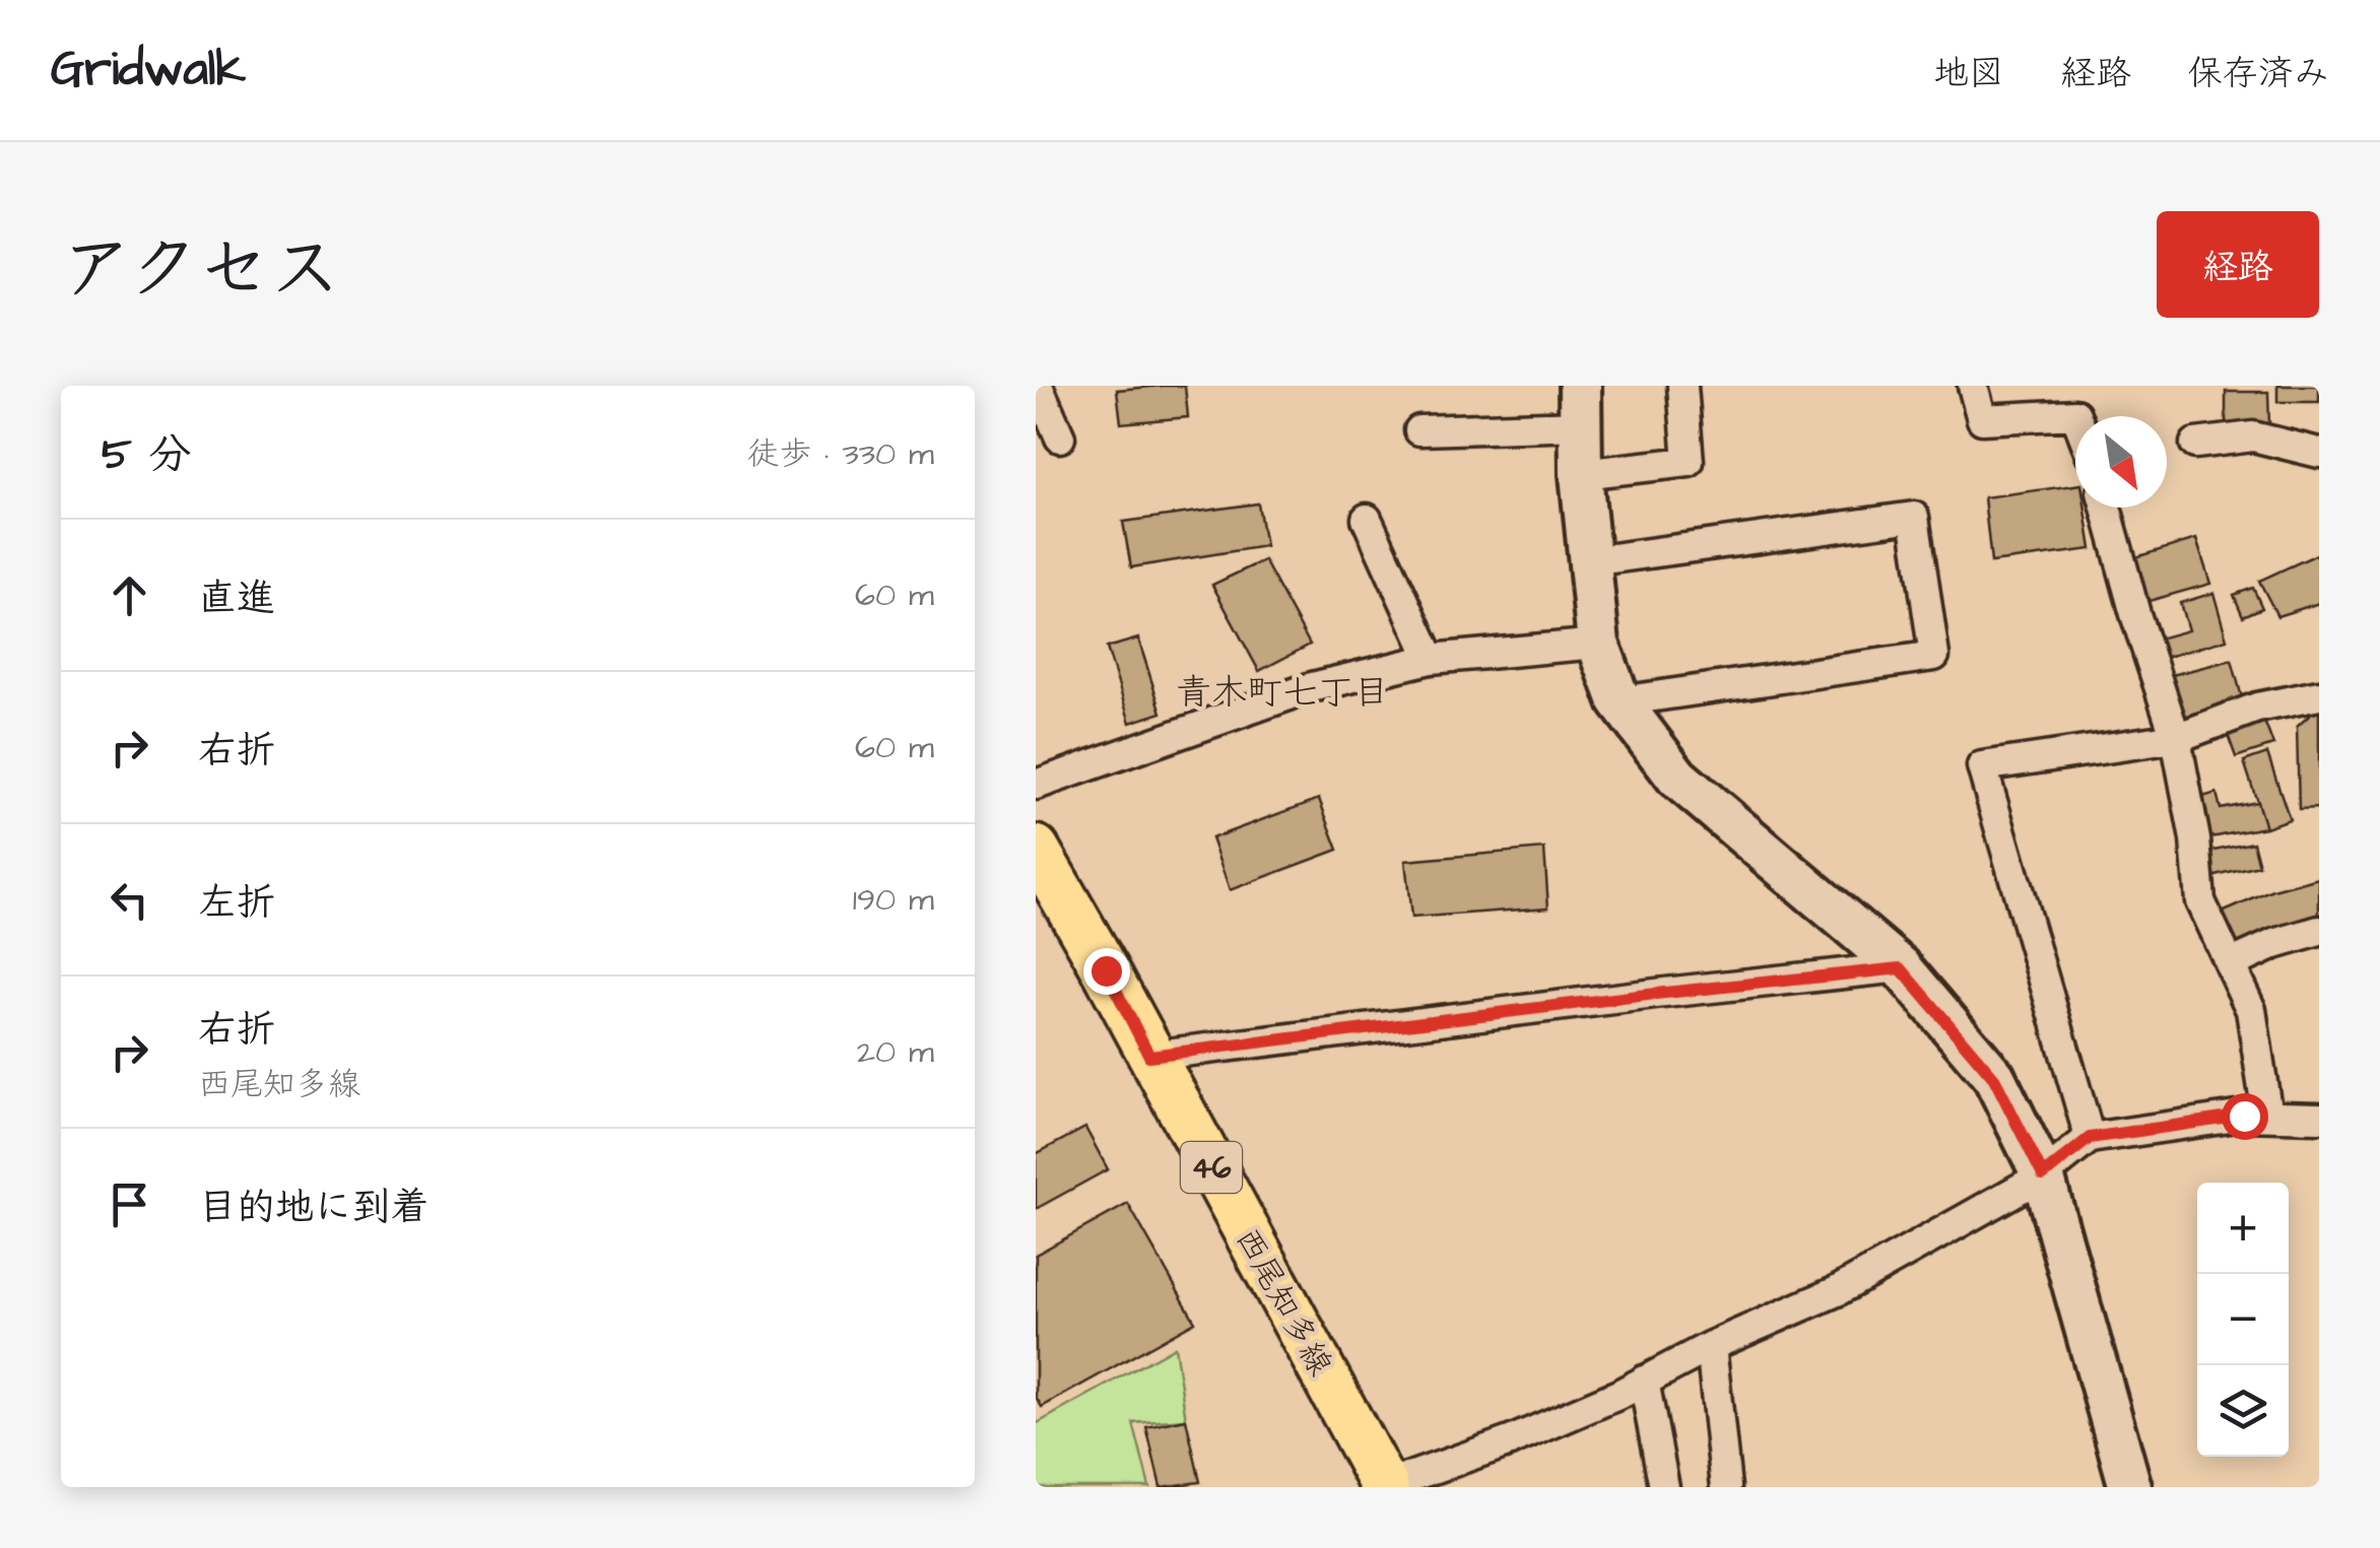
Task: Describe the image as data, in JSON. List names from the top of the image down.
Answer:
{
  "streets": {
    "main road": ["46", "西尾知多線"]
  },
  "districts": ["青木町七丁目"],
  "north": "bottom right",
  "page": {
    "header": "Gridwalk",
    "nav": ["地図", "経路", "保存済み"],
    "title": "アクセス",
    "buttons": "経路",
    "heading": ["5 分", "徒歩 · 330 m"],
    "list": [
      ["直進", "60 m"],
      ["右折", "60 m"],
      ["左折", "190 m"],
      ["右折", "西尾知多線", "20 m"],
      "目的地に到着"
    ],
    "map_buttons": ["+", "−"]
  }
}
